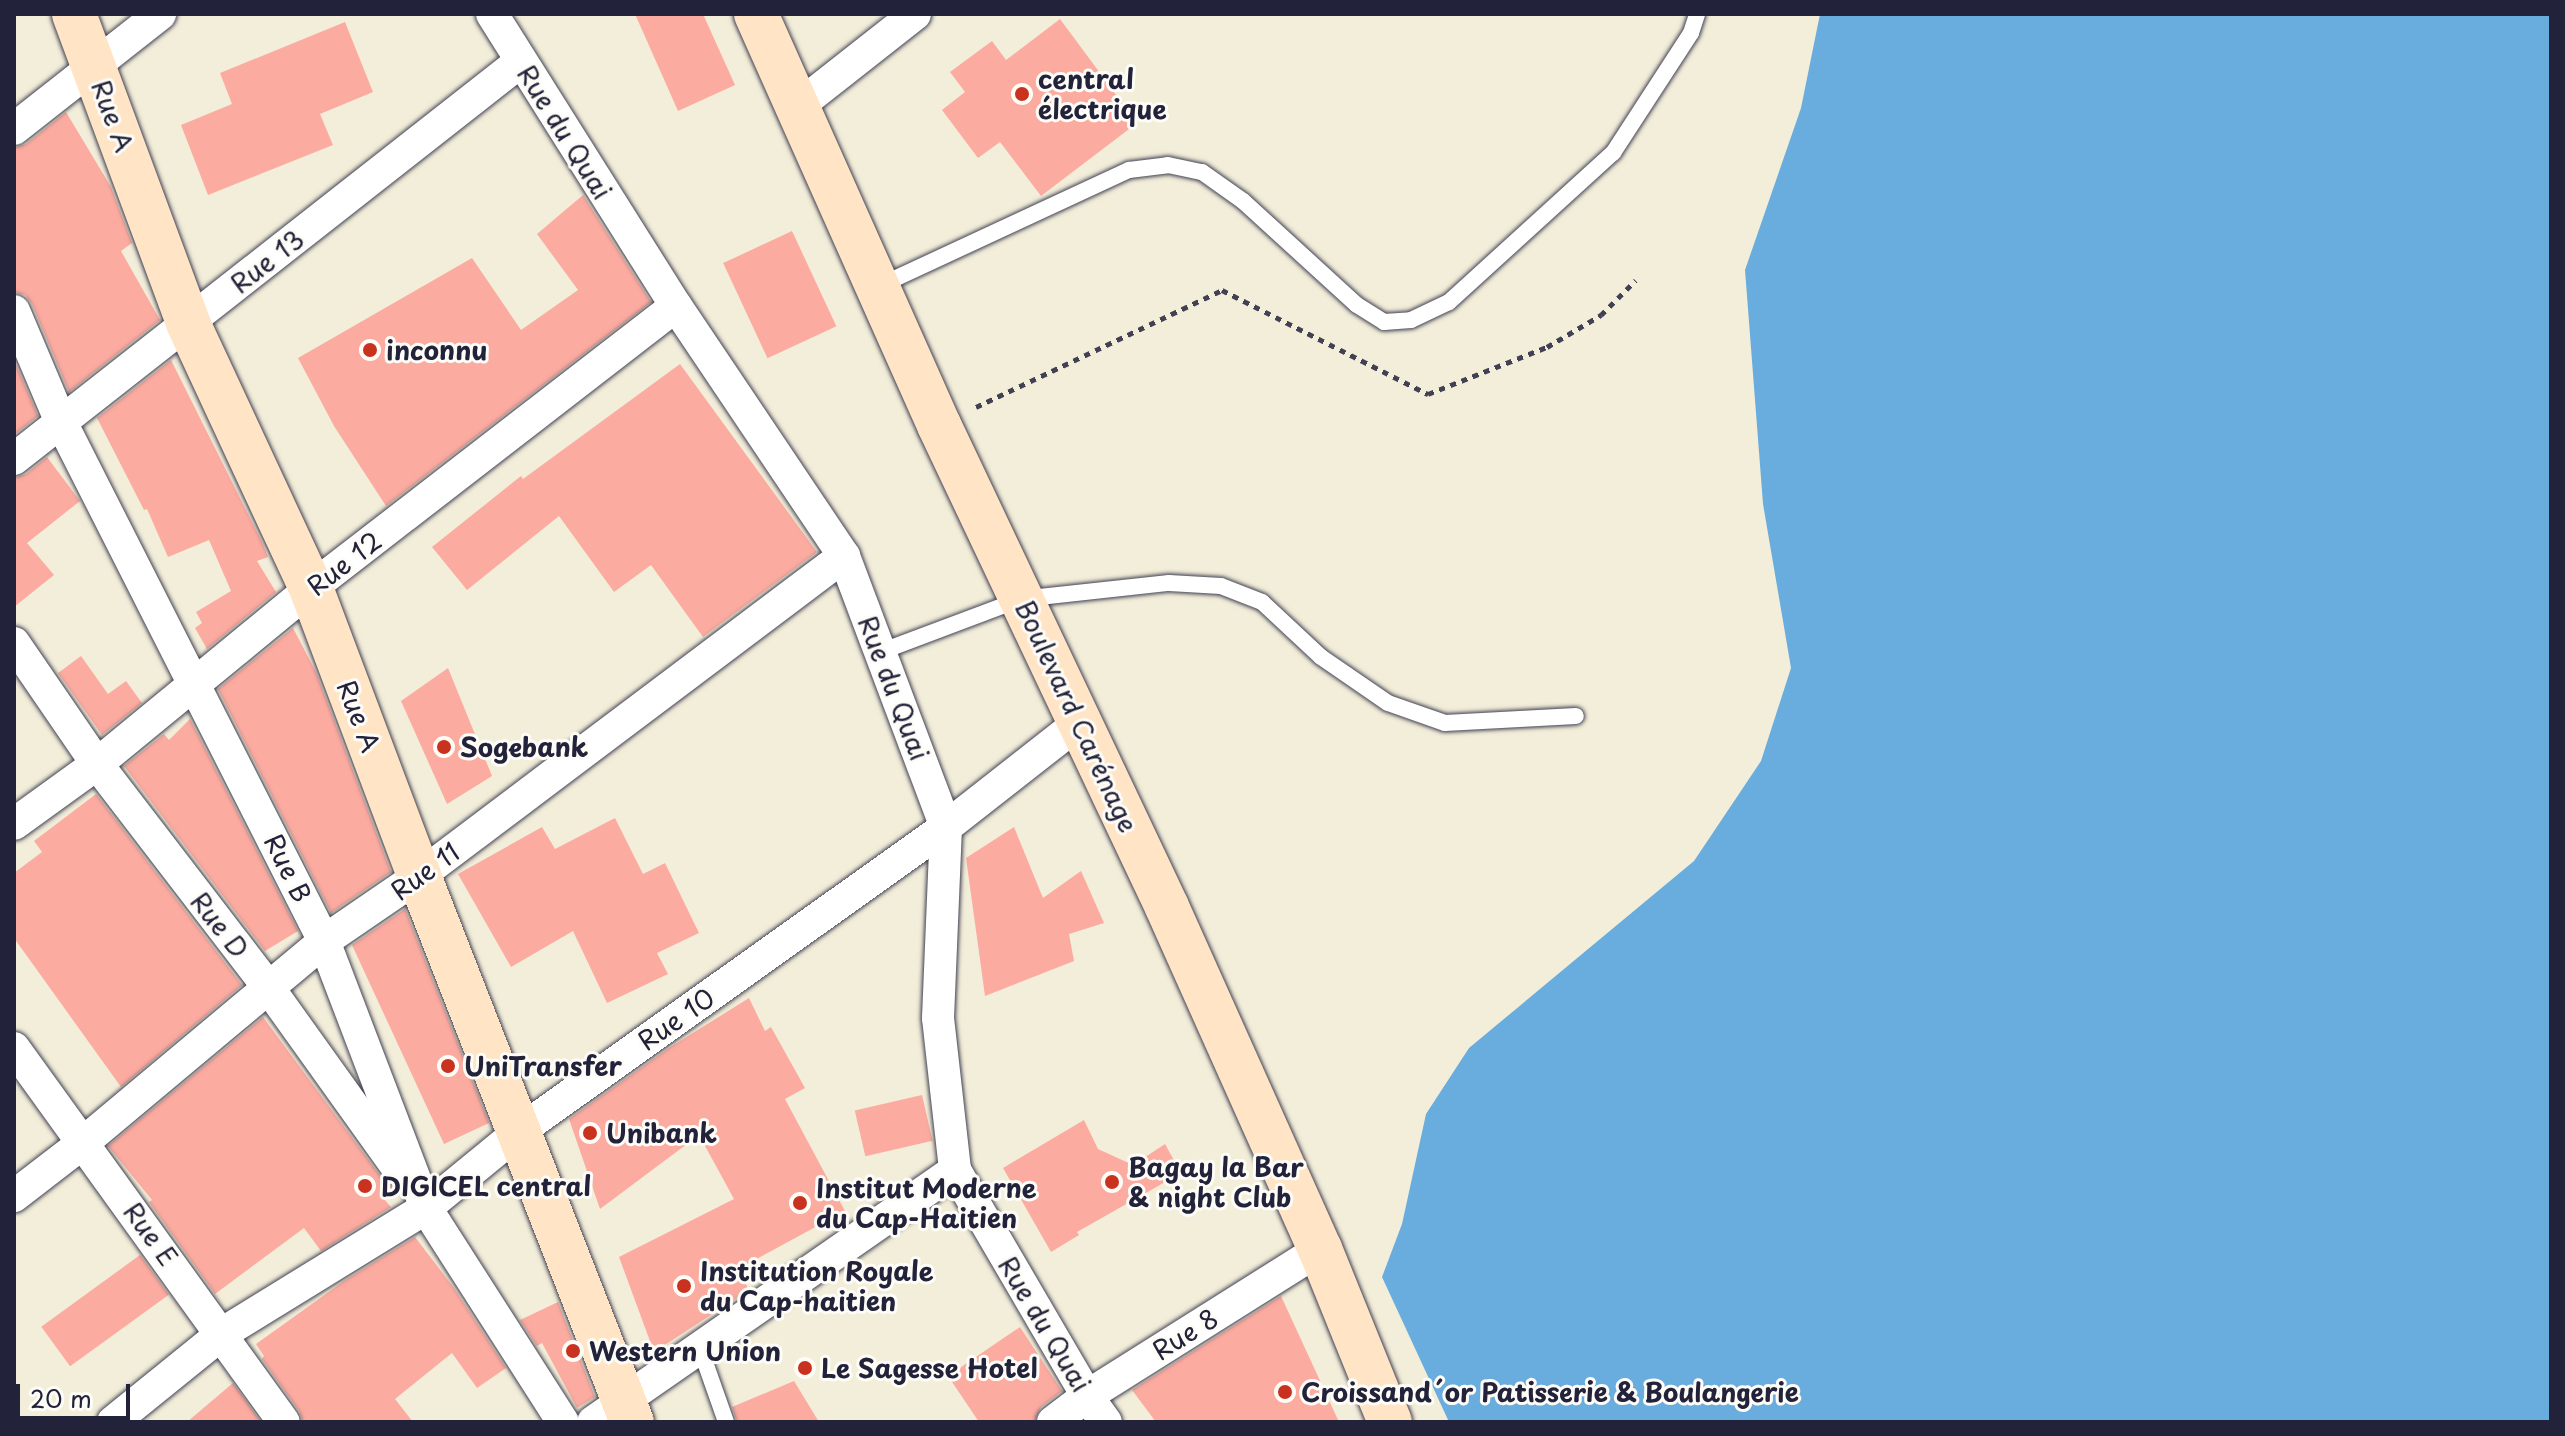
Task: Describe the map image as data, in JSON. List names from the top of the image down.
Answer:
{
  "streets": {
    "street": [
      "Rue A",
      "Rue du Quai",
      "Rue 13",
      "Rue 12",
      "Boulevard Carénage",
      "Rue B",
      "Rue 11",
      "Rue D",
      "Rue 10",
      "Rue E",
      "Rue 8"
    ]
  },
  "crossings": [
    ["Rue A", "Rue 13"],
    ["Rue A", "Rue 12"],
    ["Rue A", "Rue 11"],
    ["Rue A", "Rue 10"],
    ["Rue du Quai", "Rue 13"],
    ["Rue du Quai", "Rue 12"],
    ["Rue du Quai", "Rue 11"],
    ["Rue du Quai", "Rue 10"],
    ["Rue du Quai", "Rue 8"],
    ["Rue 13", "Rue B"],
    ["Rue 12", "Rue B"],
    ["Rue 12", "Rue D"],
    ["Boulevard Carénage", "Rue 10"],
    ["Boulevard Carénage", "Rue 8"],
    ["Rue B", "Rue 11"],
    ["Rue B", "Rue D"],
    ["Rue B", "Rue 10"],
    ["Rue 11", "Rue D"],
    ["Rue 11", "Rue E"],
    ["Rue D", "Rue 10"],
    ["Rue 10", "Rue E"]
  ],
  "places": [
    "central électrique",
    "inconnu",
    "Sogebank",
    "UniTransfer",
    "Unibank",
    "Bagay la Bar & night Club",
    "DIGICEL central",
    "Institut Moderne du Cap-Haitien",
    "Institution Royale du Cap-haitien",
    "Western Union",
    "Le Sagesse Hotel",
    "Croissand´or Patisserie & Boulangerie"
  ],
  "scale_bar": "20 m"
}
